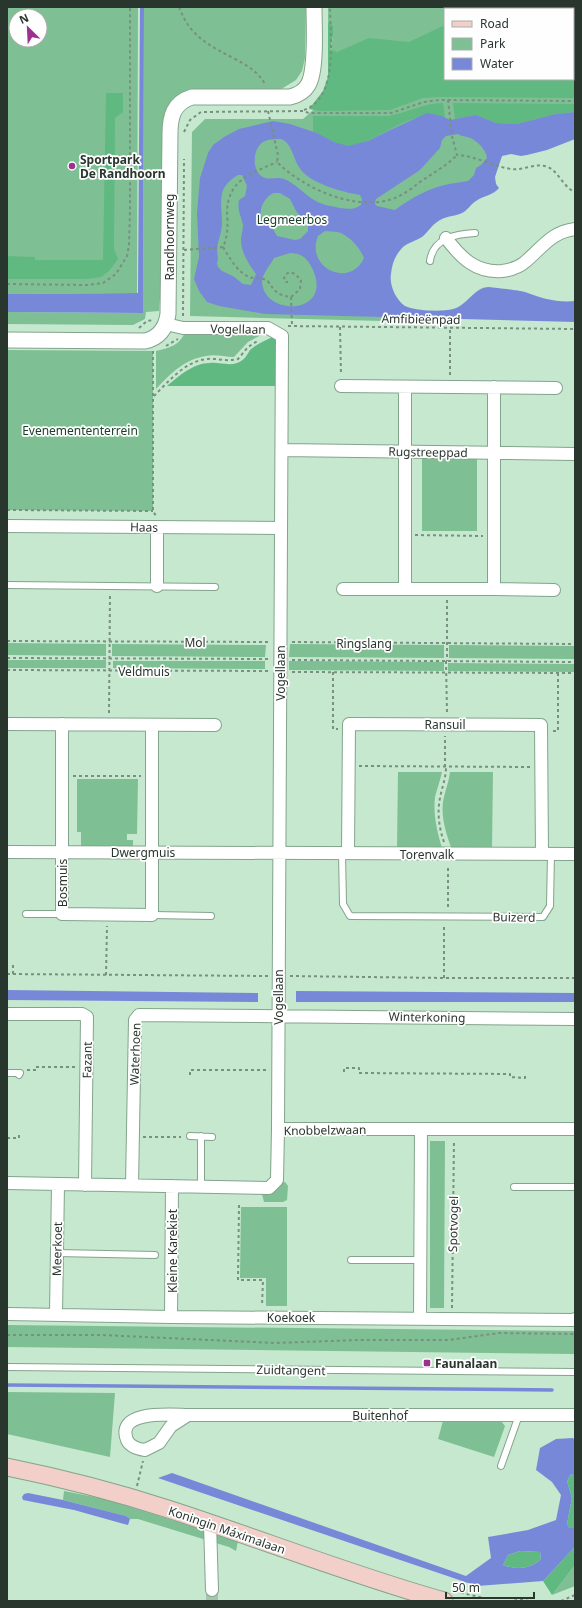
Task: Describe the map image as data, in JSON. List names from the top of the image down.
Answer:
{
  "streets": {
    "main road": ["Koningin Máximalaan"],
    "street": [
      "Randhoornweg",
      "Vogellaan",
      "Rugstreeppad",
      "Haas",
      "Ransuil",
      "Dwergmuis",
      "Torenvalk",
      "Bosmuis",
      "Winterkoning",
      "Waterhoen",
      "Fazant",
      "Knobbelzwaan",
      "Meerkoet",
      "Kleine Karekiet",
      "Koekoek",
      "Buitenhof"
    ],
    "lane": ["Buizerd", "Zuidtangent"],
    "path": [
      "Amfibieënpad",
      "Mol",
      "Ringslang",
      "Veldmuis",
      "Spotvogel"
    ]
  },
  "crossings": [
    ["Randhoornweg", "Vogellaan"],
    ["Amfibieënpad", "Vogellaan"],
    ["Vogellaan", "Rugstreeppad"],
    ["Vogellaan", "Haas"],
    ["Vogellaan", "Mol"],
    ["Vogellaan", "Ringslang"],
    ["Vogellaan", "Veldmuis"],
    ["Vogellaan", "Dwergmuis"],
    ["Vogellaan", "Torenvalk"],
    ["Vogellaan", "Winterkoning"],
    ["Vogellaan", "Waterhoen"],
    ["Vogellaan", "Knobbelzwaan"],
    ["Mol", "Ringslang"],
    ["Dwergmuis", "Torenvalk"],
    ["Dwergmuis", "Bosmuis"],
    ["Torenvalk", "Buizerd"],
    ["Winterkoning", "Waterhoen"],
    ["Waterhoen", "Knobbelzwaan"],
    ["Fazant", "Knobbelzwaan"],
    ["Knobbelzwaan", "Spotvogel"],
    ["Knobbelzwaan", "Meerkoet"],
    ["Knobbelzwaan", "Kleine Karekiet"],
    ["Spotvogel", "Koekoek"],
    ["Meerkoet", "Koekoek"],
    ["Kleine Karekiet", "Koekoek"]
  ],
  "parks": ["Legmeerbos", "Evenemententerrein"],
  "places": {
    "other": ["Sportpark De Randhoorn"],
    "transit": ["Faunalaan"]
  },
  "legend": ["Road", "Park", "Water"],
  "scale_bar": "50 m",
  "north": "top left"
}
